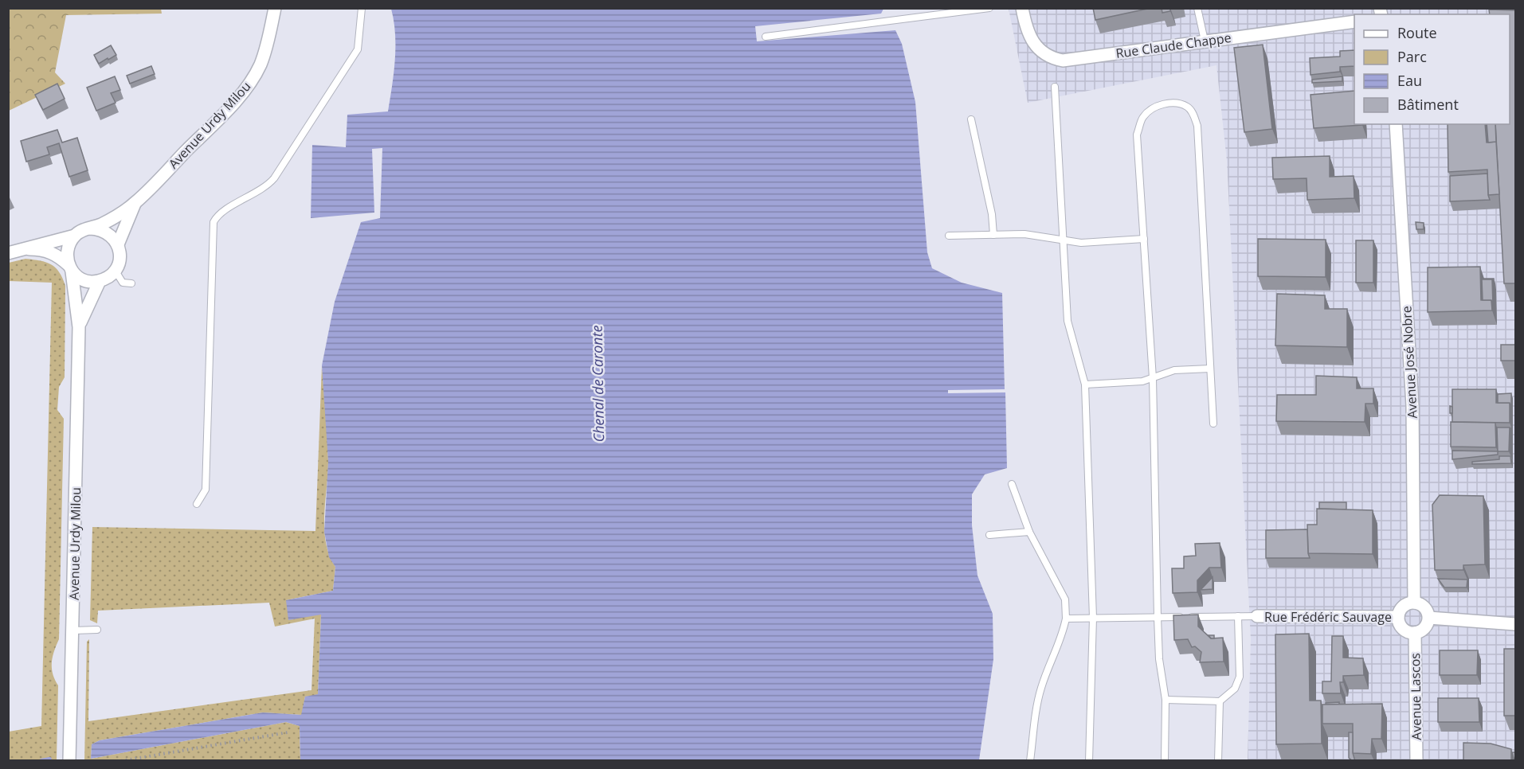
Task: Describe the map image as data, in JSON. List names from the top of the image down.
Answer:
{
  "streets": {
    "street": [
      "Rue Claude Chappe",
      "Avenue Urdy Milou",
      "Avenue José Nobre",
      "Rue Frédéric Sauvage",
      "Avenue Lascos"
    ]
  },
  "crossings": [
    ["Avenue José Nobre", "Rue Frédéric Sauvage"],
    ["Avenue José Nobre", "Avenue Lascos"],
    ["Rue Frédéric Sauvage", "Avenue Lascos"]
  ],
  "water": ["Chenal de Caronte"],
  "legend": [
    "Route",
    "Parc",
    "Eau",
    "Bâtiment"
  ]
}
